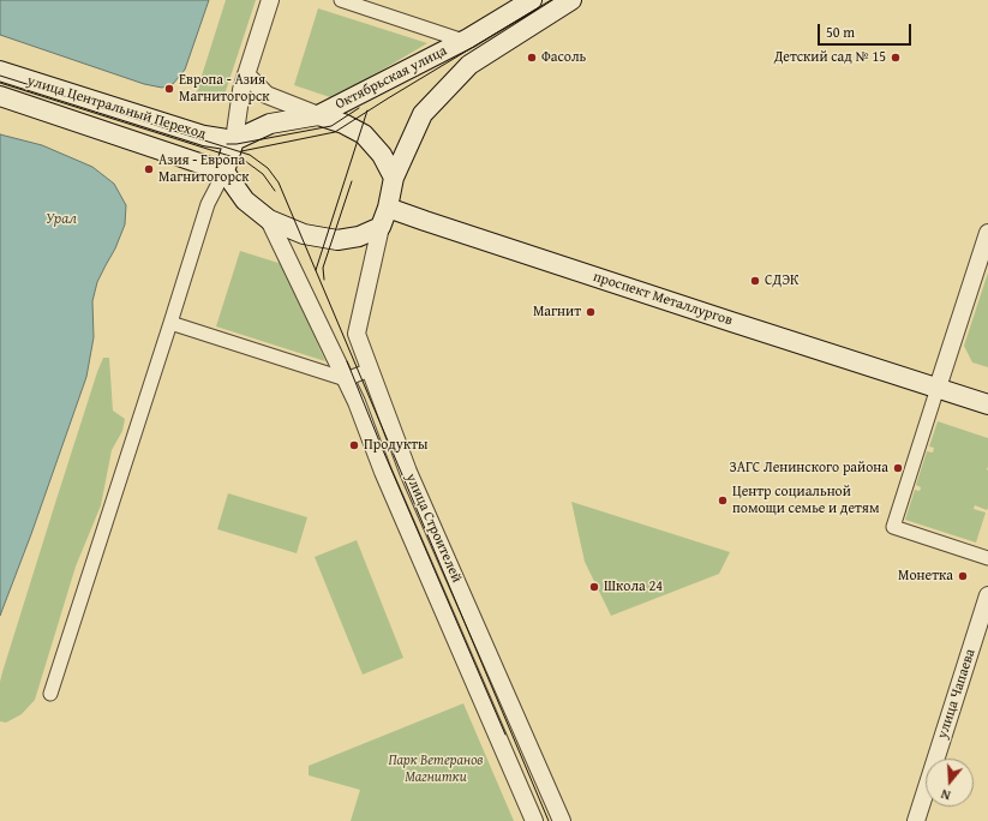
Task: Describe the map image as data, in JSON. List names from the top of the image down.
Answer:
{
  "streets": {
    "main road": ["Октябрьская улица", "улица Центральный Переход", "проспект Металлургов"],
    "street": ["улица Строителей", "улица Чапаева"]
  },
  "crossings": [
    ["Октябрьская улица", "улица Центральный Переход"],
    ["Октябрьская улица", "проспект Металлургов"],
    ["Октябрьская улица", "улица Строителей"],
    ["улица Центральный Переход", "проспект Металлургов"],
    ["улица Центральный Переход", "улица Строителей"],
    ["проспект Металлургов", "улица Строителей"]
  ],
  "water": ["Урал"],
  "parks": ["Парк Ветеранов Магнитки"],
  "places": [
    "Фасоль",
    "Детский сад № 15",
    "Европа - Азия Магнитогорск",
    "Азия - Европа Магнитогорск",
    "СДЭК",
    "Магнит",
    "Продукты",
    "ЗАГС Ленинского района",
    "Центр социальной помощи семье и детям",
    "Монетка",
    "Школа 24"
  ],
  "scale_bar": "50 m",
  "north": "bottom"
}
